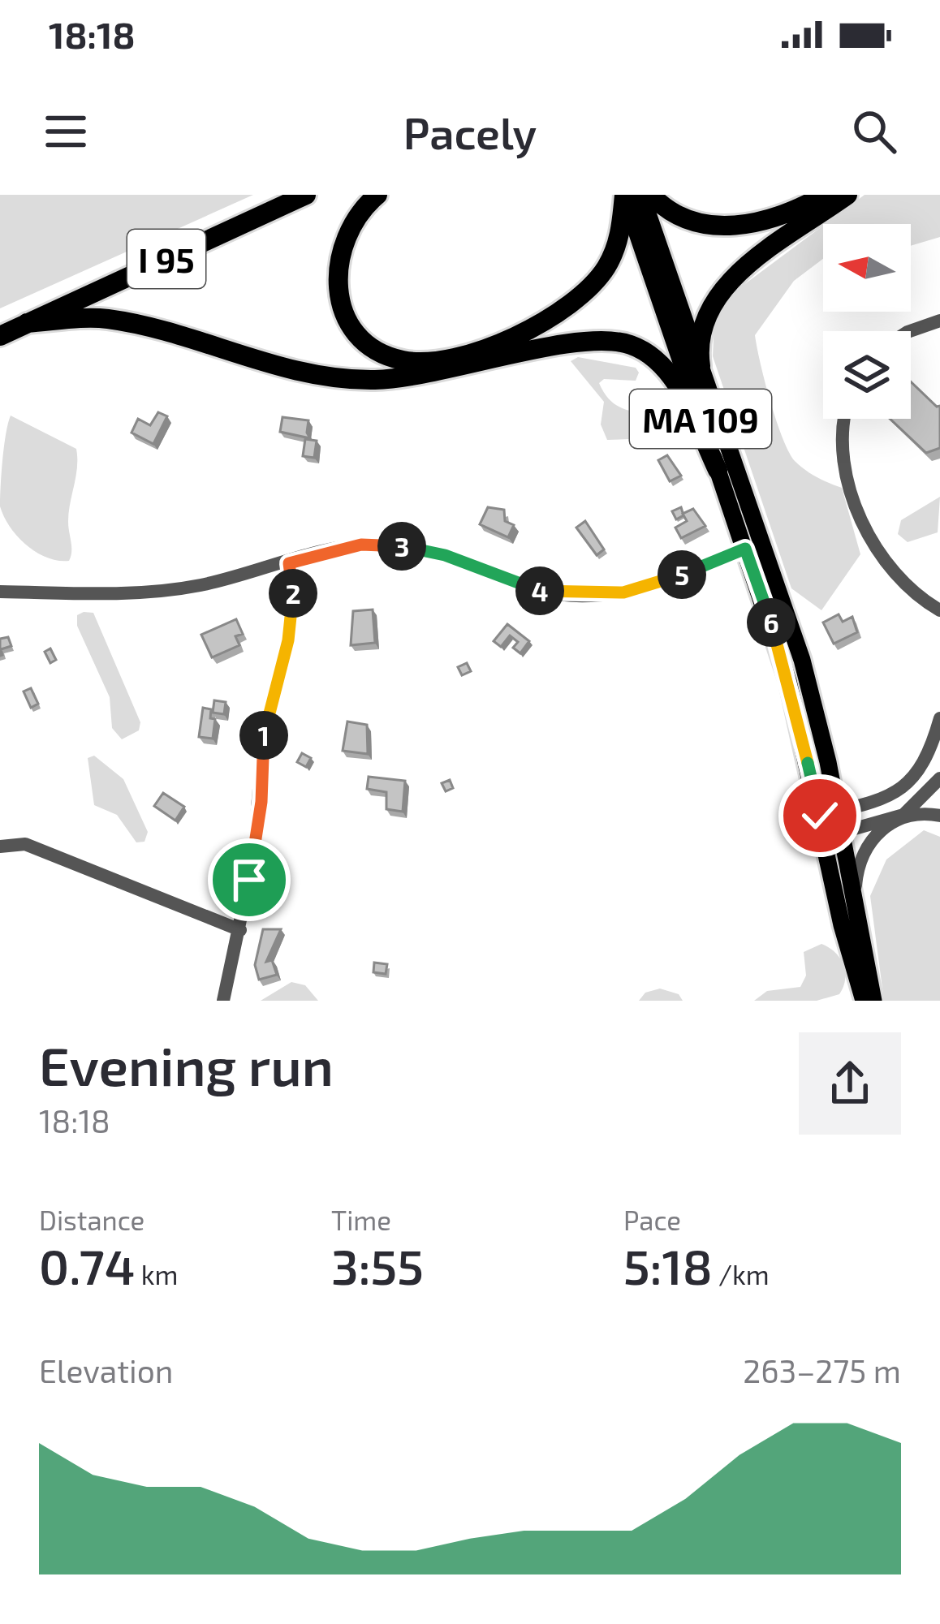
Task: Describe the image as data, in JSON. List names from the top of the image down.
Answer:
{
  "streets": {
    "highway": ["I 95"],
    "main road": ["MA 109"]
  },
  "north": "left",
  "page": {
    "status": "18:18",
    "header": "Pacely",
    "pins": [
      "3",
      "5",
      "4",
      "2",
      "6",
      "1"
    ],
    "heading": ["Evening run", "18:18"],
    "stats": [
      ["Distance", "0.74 km"],
      ["Time", "3:55"],
      ["Pace", "5:18 /km"]
    ],
    "chart": ["Elevation", "263–275 m"]
  }
}
